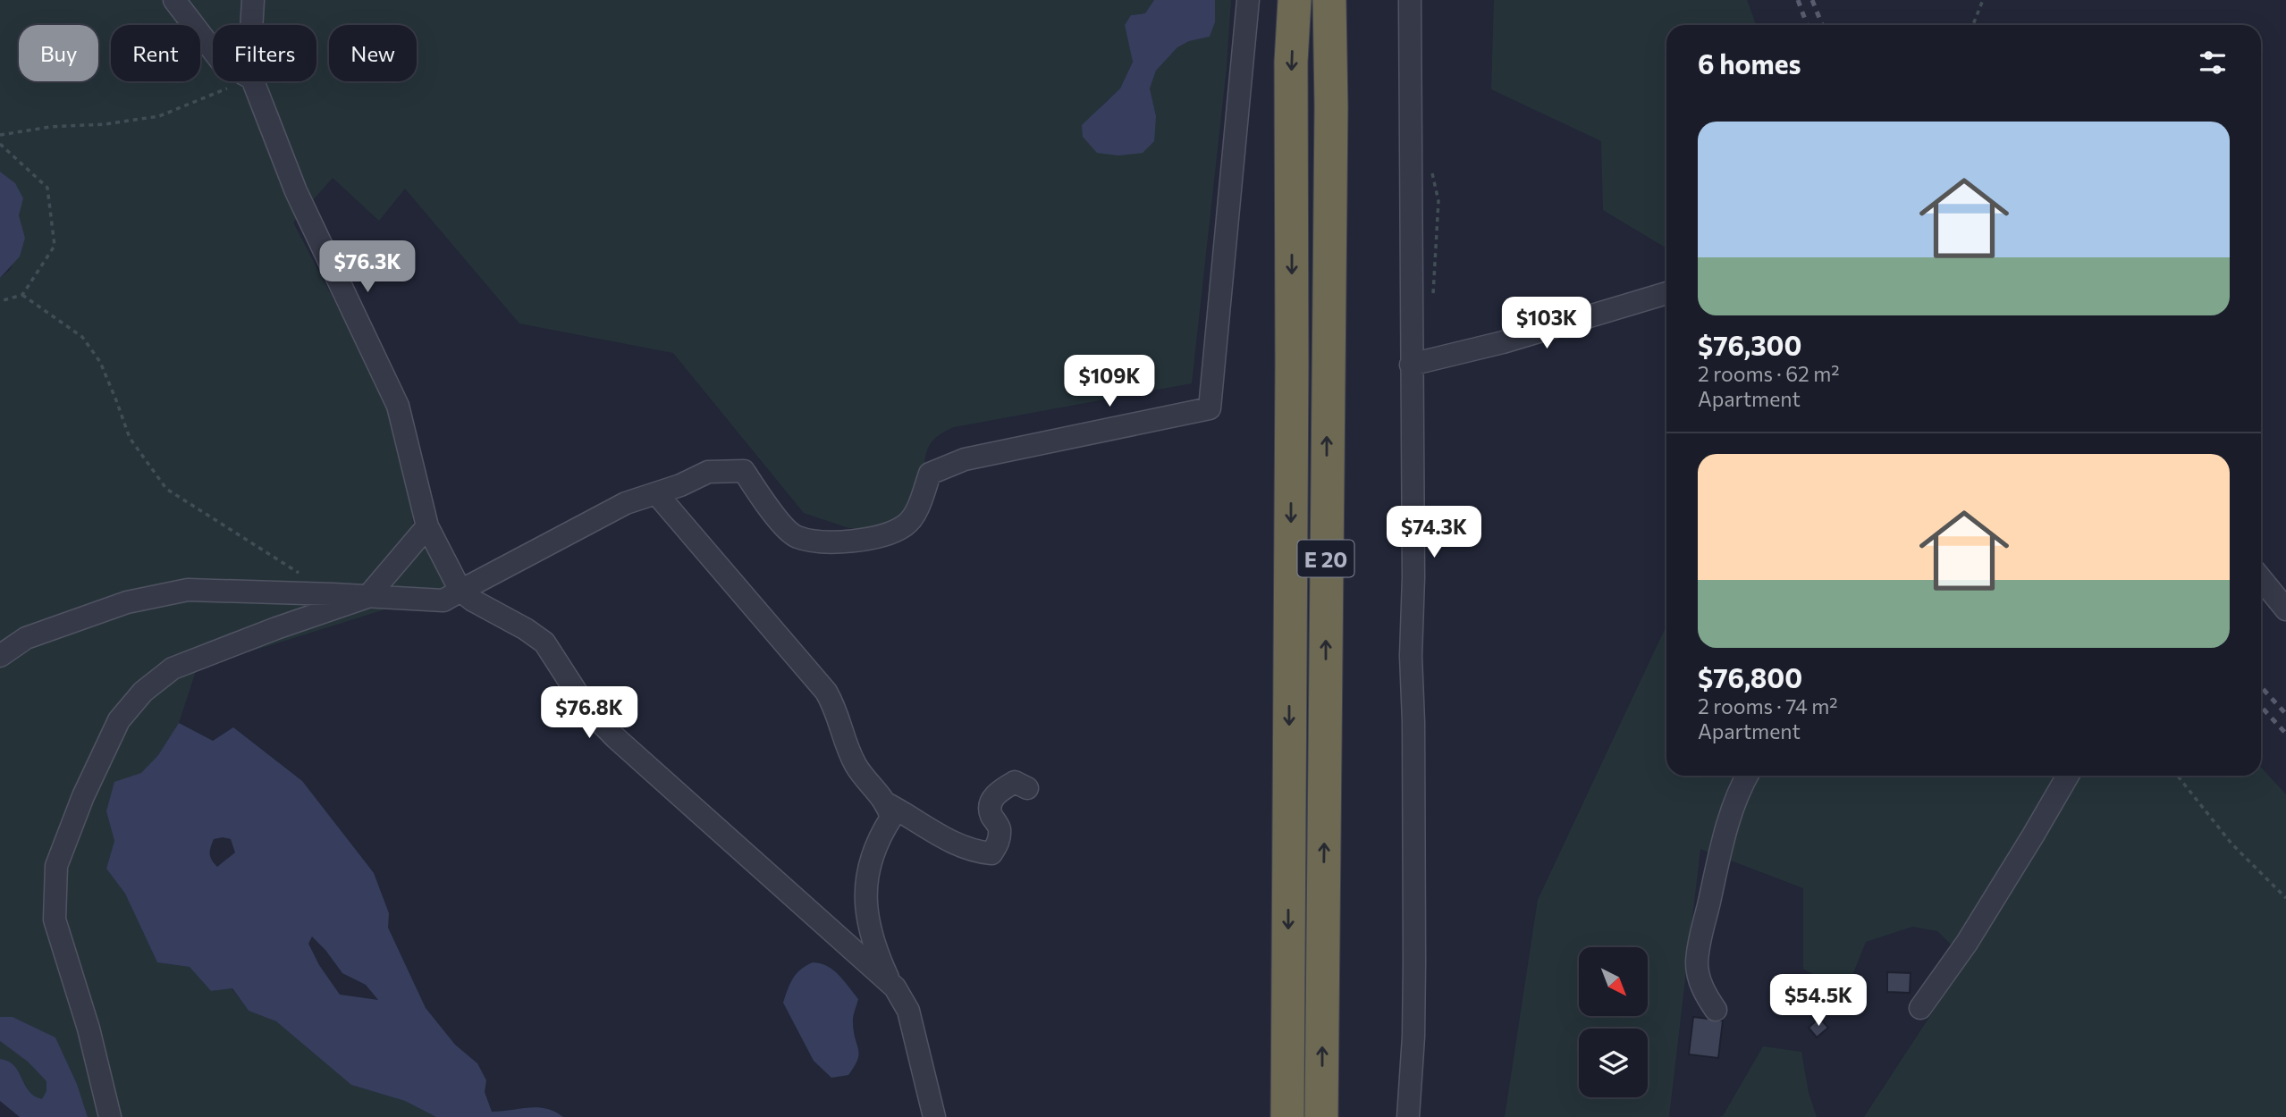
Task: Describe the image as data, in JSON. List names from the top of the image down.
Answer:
{
  "streets": {
    "highway": ["E 20"]
  },
  "north": "bottom right",
  "page": {
    "chip": [
      "Buy",
      "Rent",
      "Filters",
      "New"
    ],
    "heading": "6 homes",
    "list": [
      {
        "name": "$76,300",
        "note": "2 rooms · 62 m² · Apartment"
      },
      {
        "name": "$76,800",
        "note": "2 rooms · 74 m² · Apartment"
      }
    ],
    "price": [
      "$76.3K",
      "$103K",
      "$109K",
      "$74.3K",
      "$76.8K",
      "$54.5K"
    ]
  }
}
